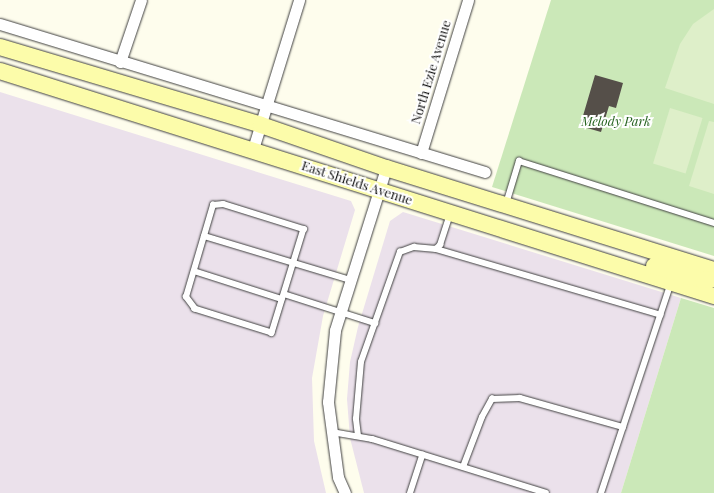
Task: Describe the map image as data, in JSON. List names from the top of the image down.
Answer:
{
  "streets": {
    "main road": ["East Shields Avenue"],
    "street": ["North Ezie Avenue"]
  },
  "parks": ["Melody Park"]
}
